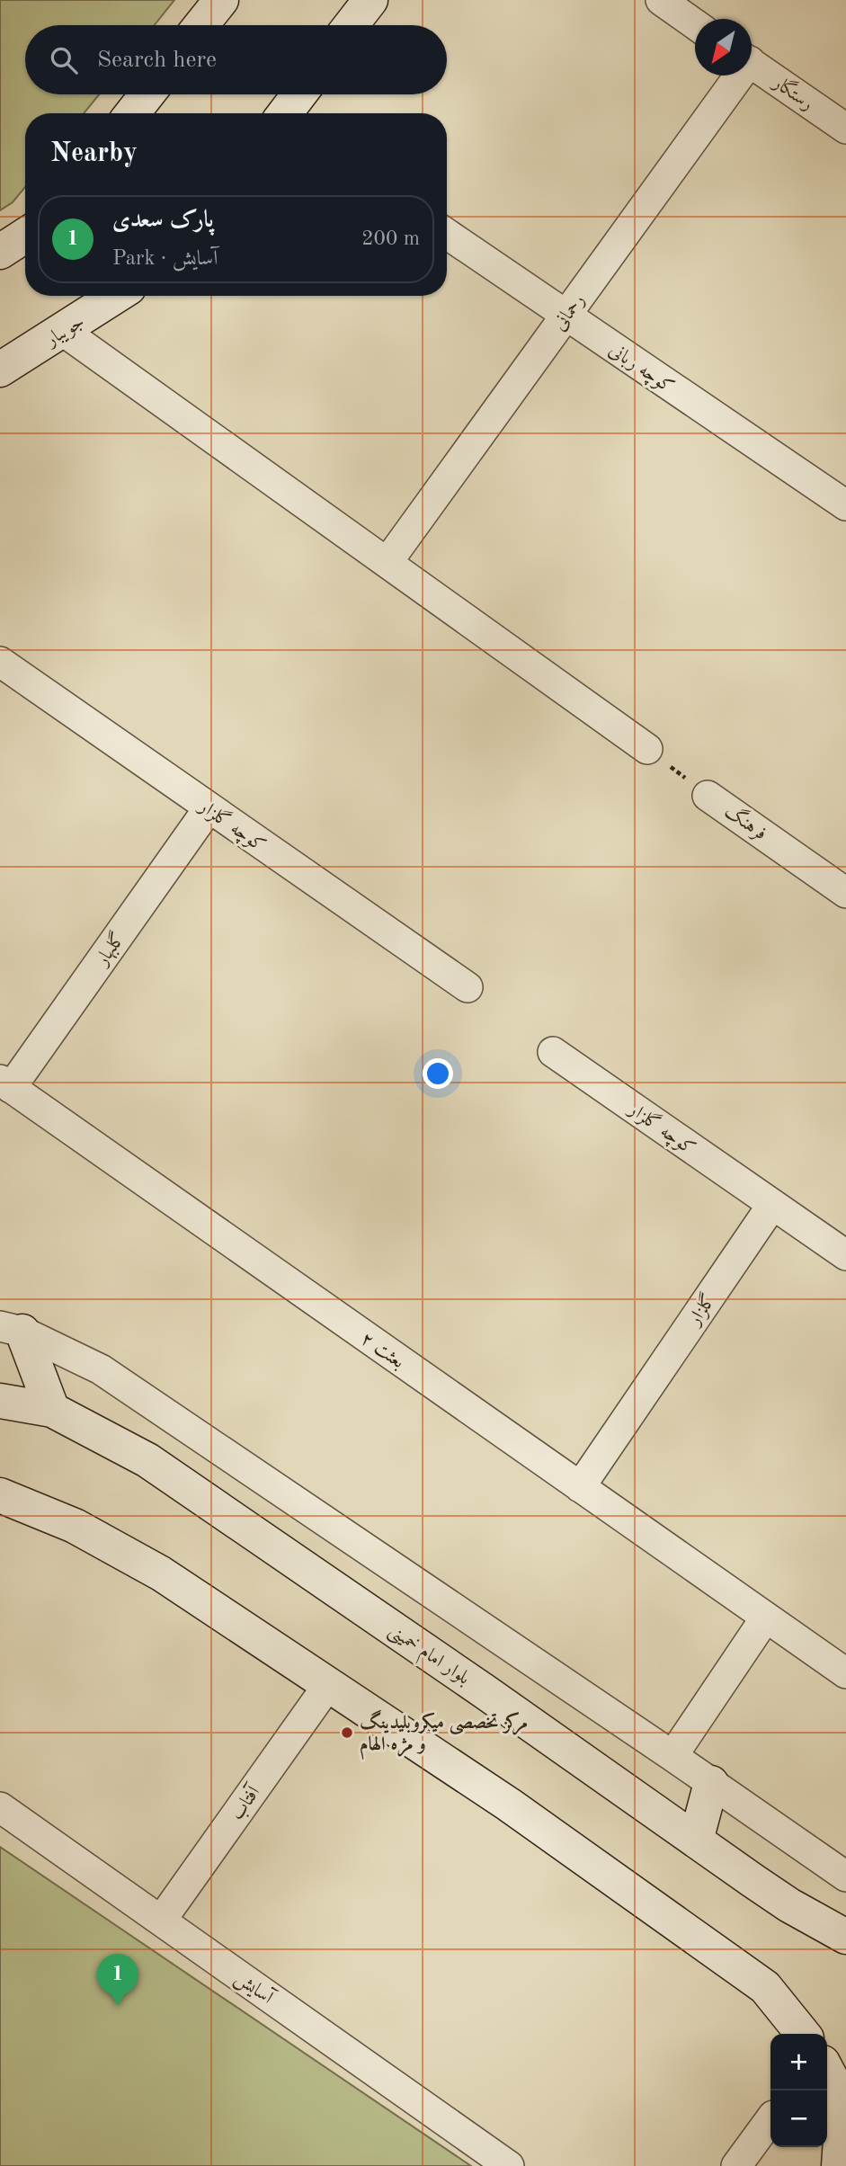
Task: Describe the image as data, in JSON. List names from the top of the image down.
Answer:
{
  "streets": {
    "street": [
      "رستگار",
      "رحمانی",
      "جویبار",
      "کوچه ربانی",
      "فرهنگ",
      "کوچه گلزار",
      "گلبهار",
      "گلزار",
      "بعثت ۲",
      "بلوار امام خمینی",
      "آفتاب",
      "آسایش"
    ]
  },
  "crossings": [
    ["رحمانی", "کوچه ربانی"],
    ["کوچه گلزار", "گلبهار"],
    ["کوچه گلزار", "گلزار"],
    ["گلبهار", "بعثت ۲"],
    ["گلزار", "بعثت ۲"],
    ["آفتاب", "آسایش"]
  ],
  "places": ["مرکز تخصصی میکروبلیدینگ و مژه الهام"],
  "north": "bottom left",
  "page": {
    "search": "Search here",
    "heading": "Nearby",
    "list": [
      {
        "mark": "1",
        "name": "پارک سعدی",
        "note": "Park · آسایش",
        "value": "200 m"
      }
    ],
    "pins": "1",
    "map_buttons": ["+", "−"]
  }
}
